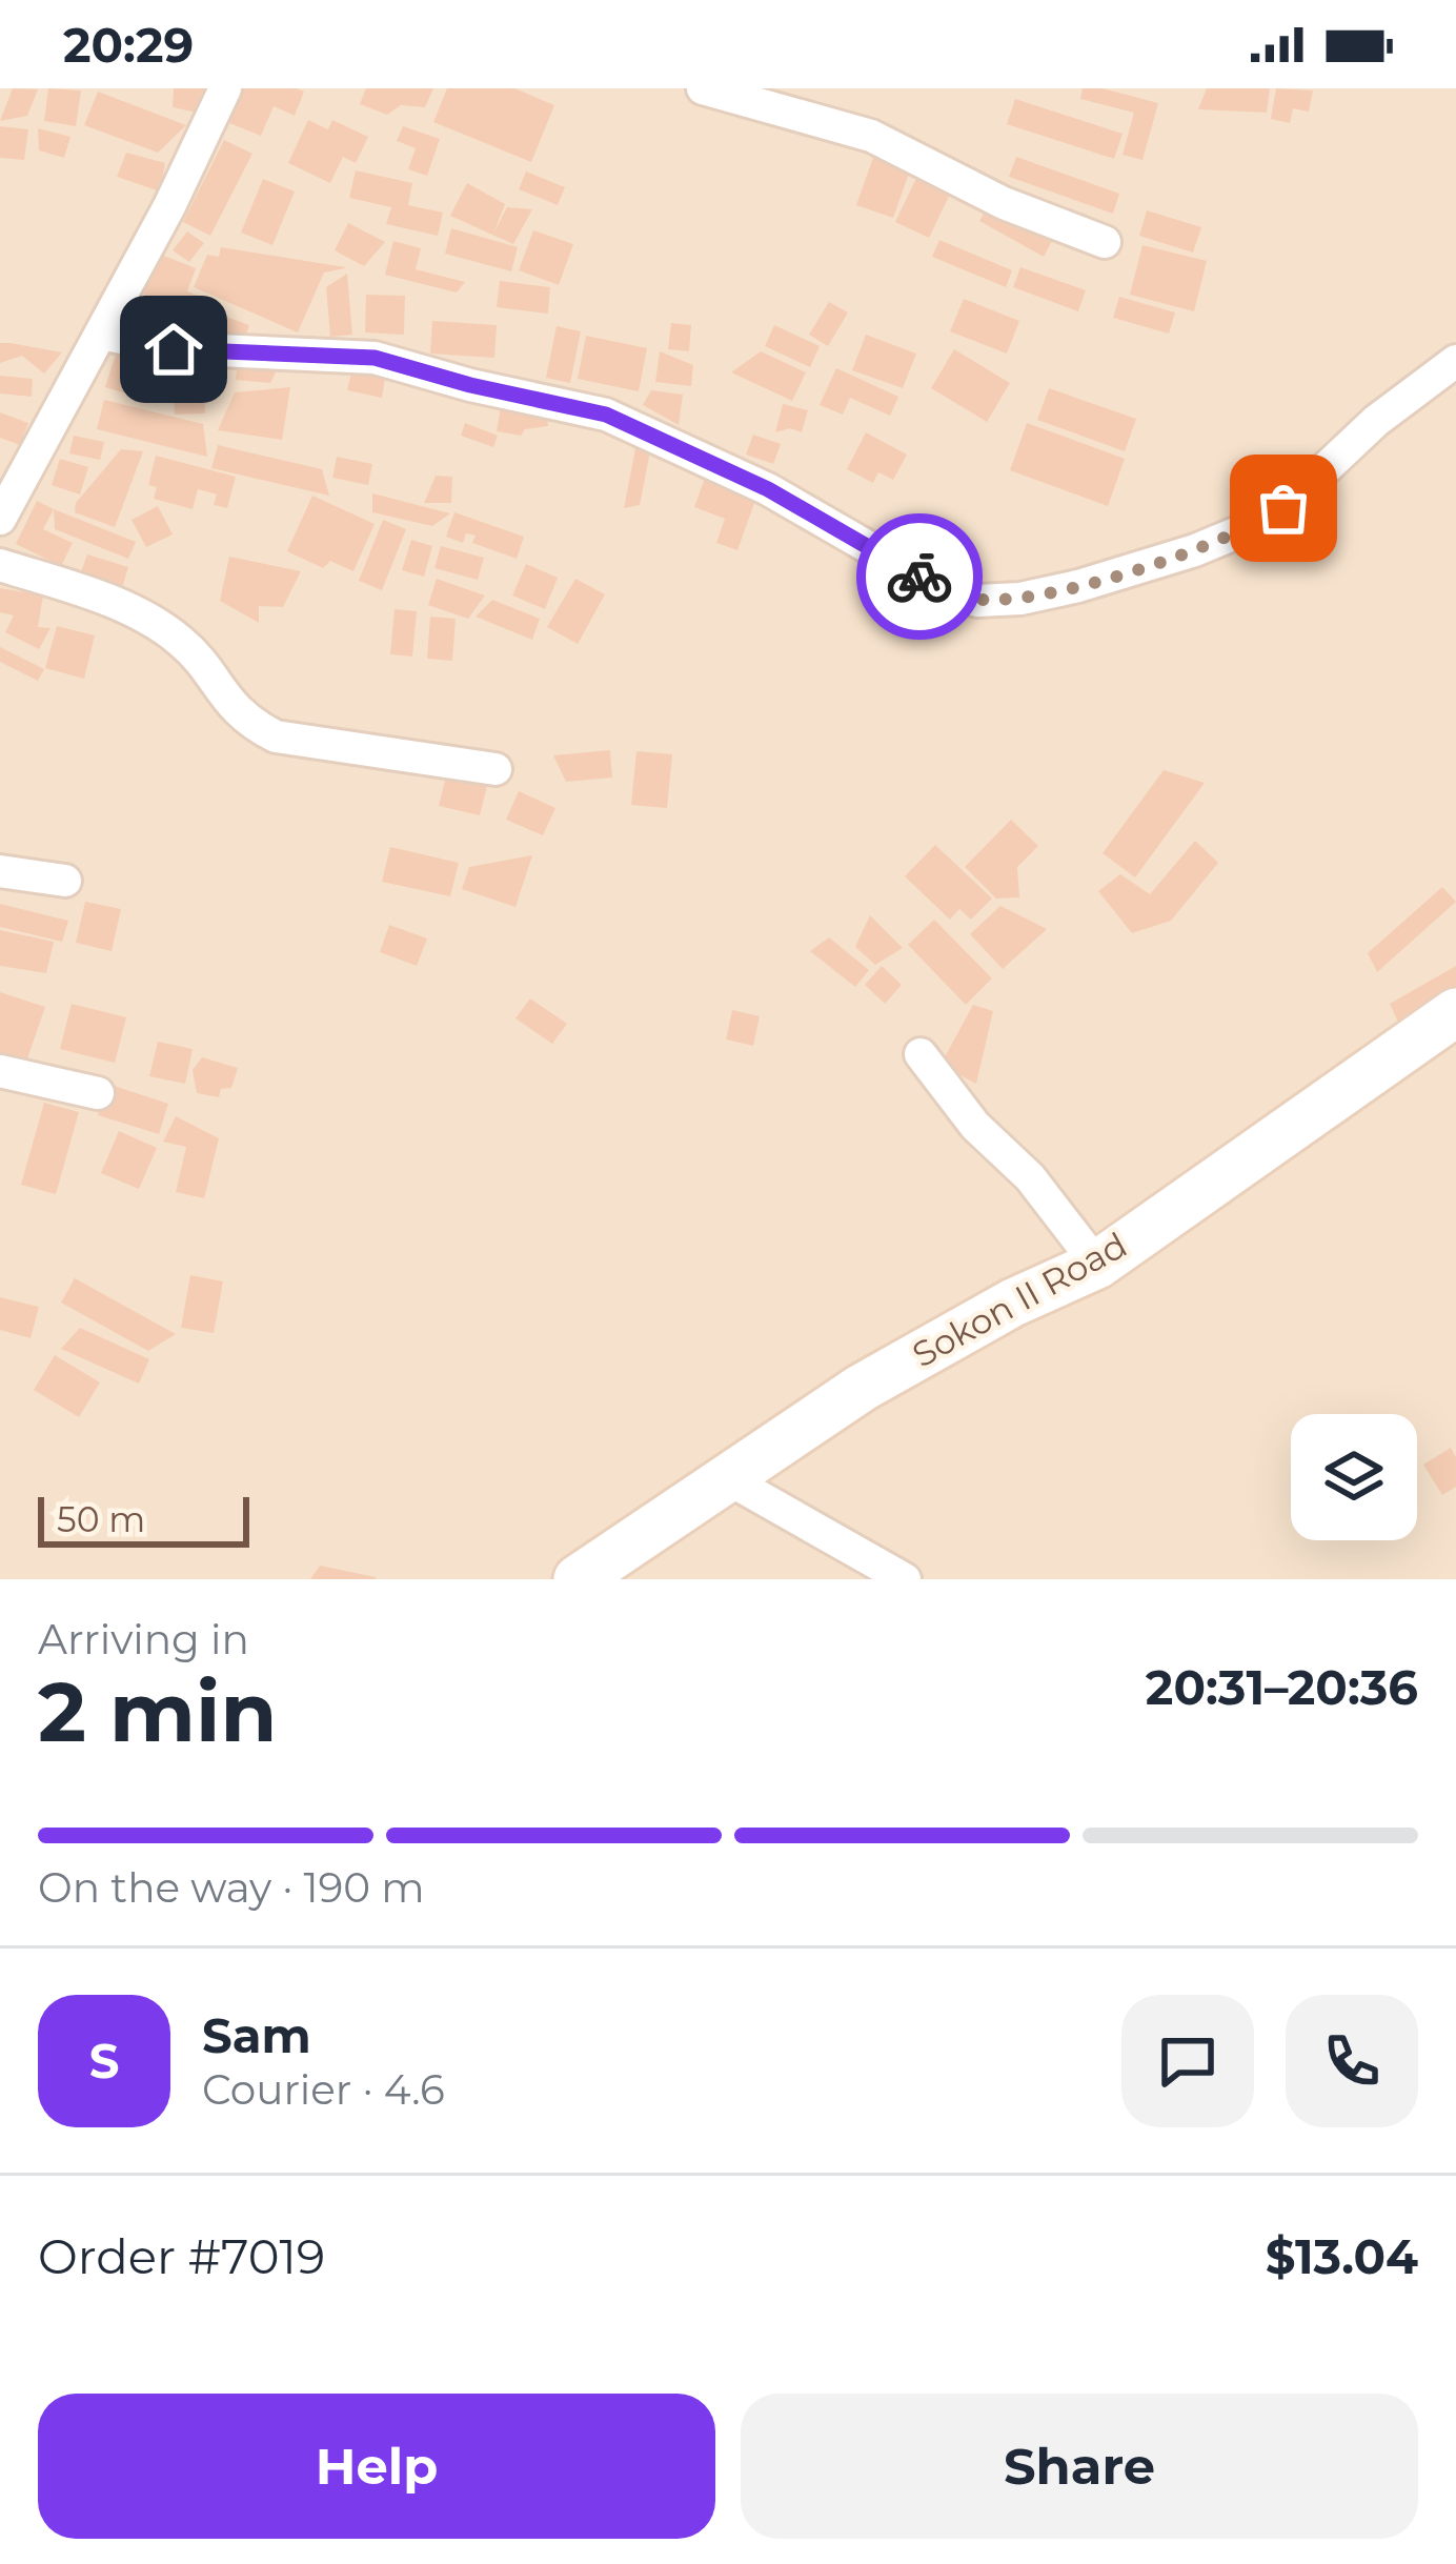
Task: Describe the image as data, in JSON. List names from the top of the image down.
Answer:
{
  "streets": {
    "street": ["Sokon II Road"]
  },
  "scale_bar": "50 m",
  "page": {
    "status": "20:29",
    "scale": "50 m",
    "heading": ["2 min", "Arriving in", "20:31–20:36"],
    "panel": [
      "Sam",
      "Courier · 4.6",
      "Order #7019",
      "$13.04"
    ],
    "bar": "On the way · 190 m",
    "round": "S",
    "buttons": ["Help", "Share"]
  }
}
